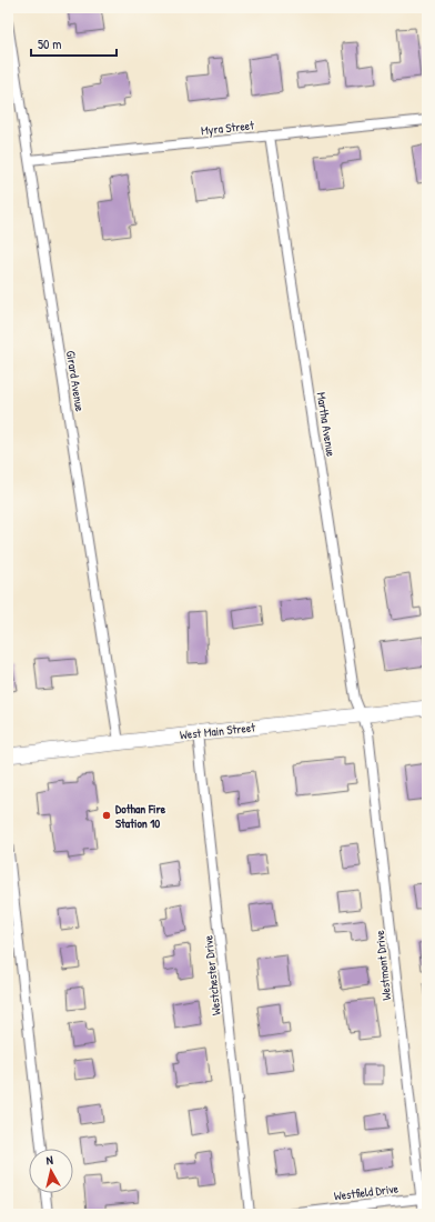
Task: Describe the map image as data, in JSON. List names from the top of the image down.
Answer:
{
  "streets": {
    "main road": ["West Main Street"],
    "street": [
      "Myra Street",
      "Girard Avenue",
      "Martha Avenue",
      "Westmont Drive",
      "Westchester Drive",
      "Westfield Drive"
    ]
  },
  "crossings": [
    ["Myra Street", "Girard Avenue"],
    ["Myra Street", "Martha Avenue"],
    ["Girard Avenue", "West Main Street"],
    ["Martha Avenue", "West Main Street"],
    ["Martha Avenue", "Westmont Drive"],
    ["West Main Street", "Westmont Drive"],
    ["West Main Street", "Westchester Drive"],
    ["Westmont Drive", "Westfield Drive"]
  ],
  "places": ["Dothan Fire Station 10"],
  "scale_bar": "50 m",
  "north": "top"
}
